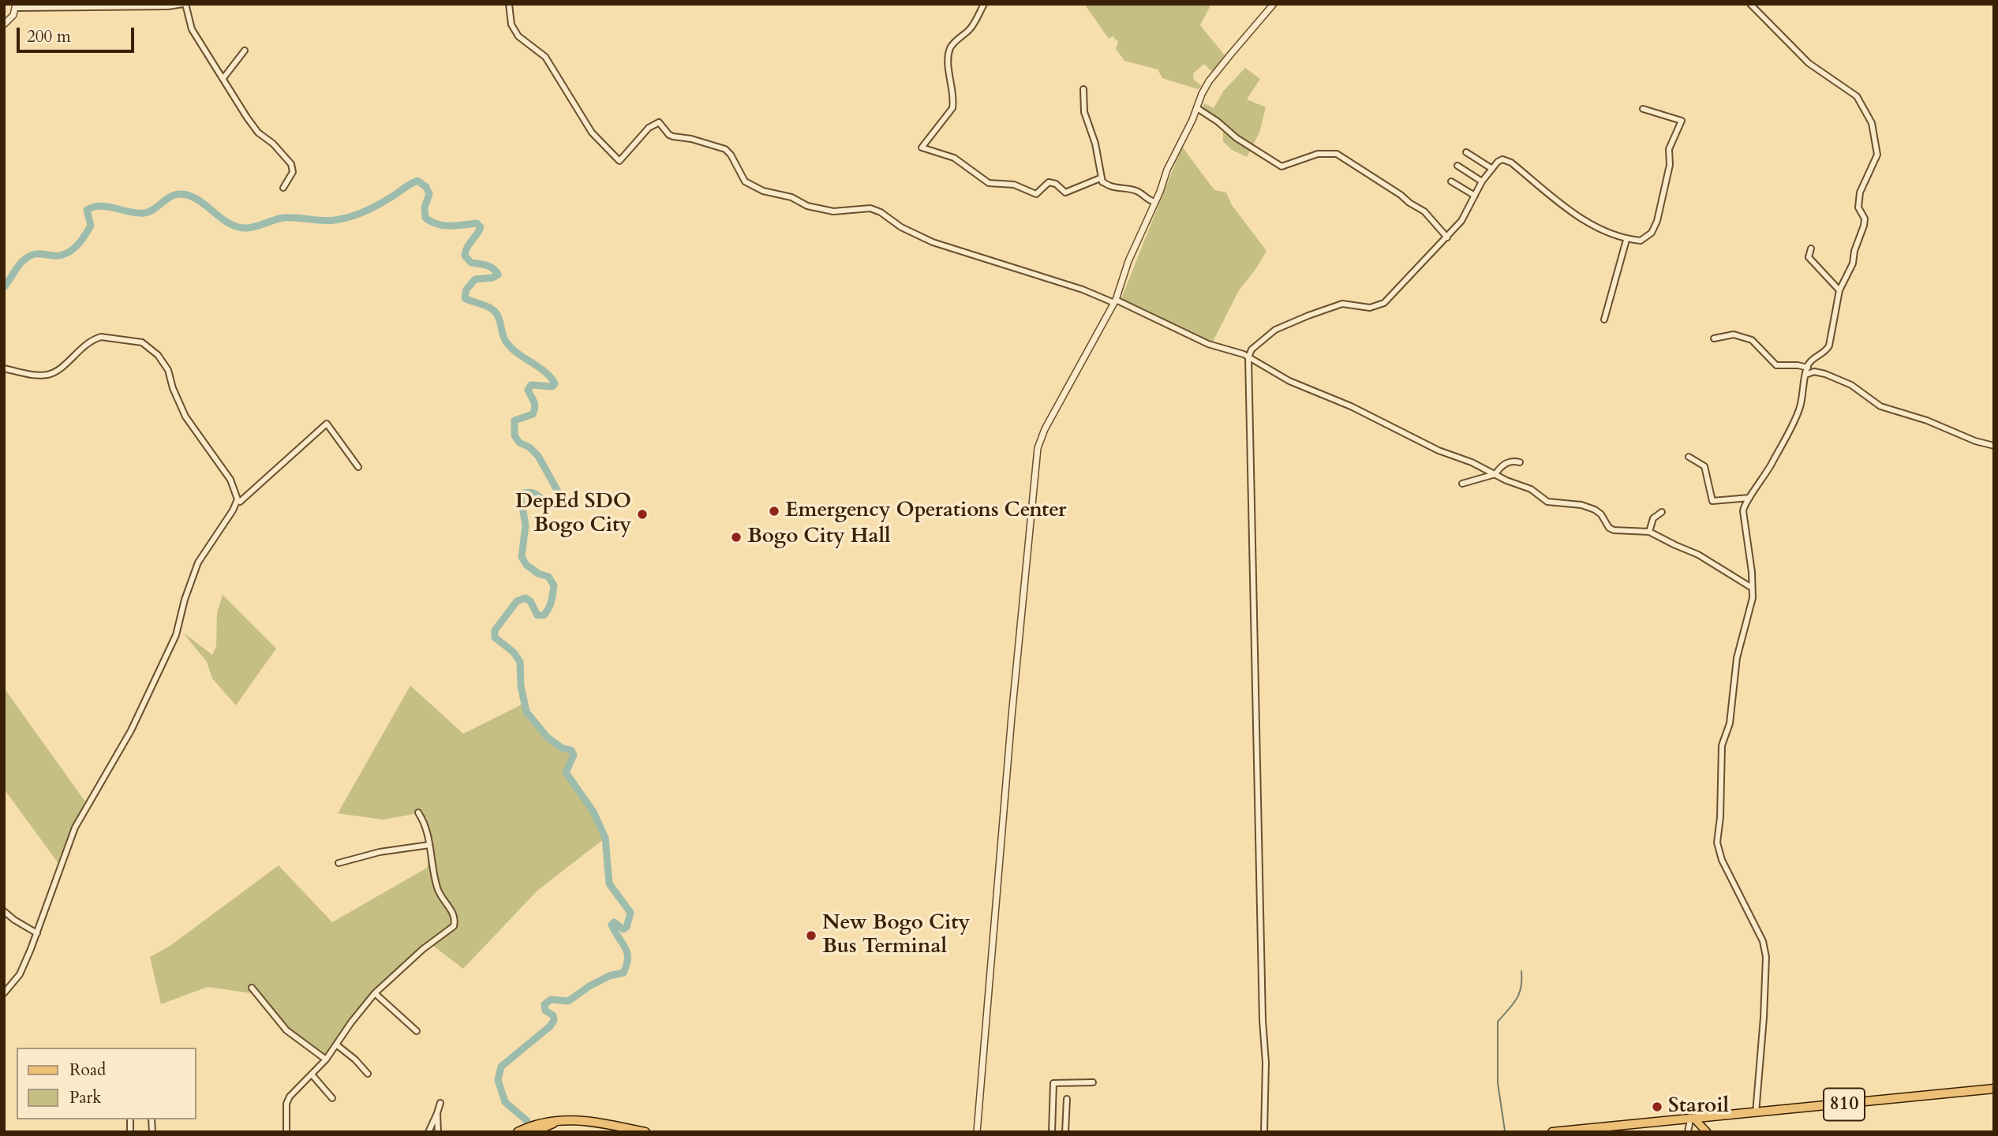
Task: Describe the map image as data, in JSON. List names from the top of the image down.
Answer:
{
  "streets": {
    "highway": ["810"]
  },
  "places": [
    "Emergency Operations Center",
    "DepEd SDO Bogo City",
    "Bogo City Hall",
    "New Bogo City Bus Terminal",
    "Staroil"
  ],
  "legend": ["Road", "Park"],
  "scale_bar": "200 m"
}
